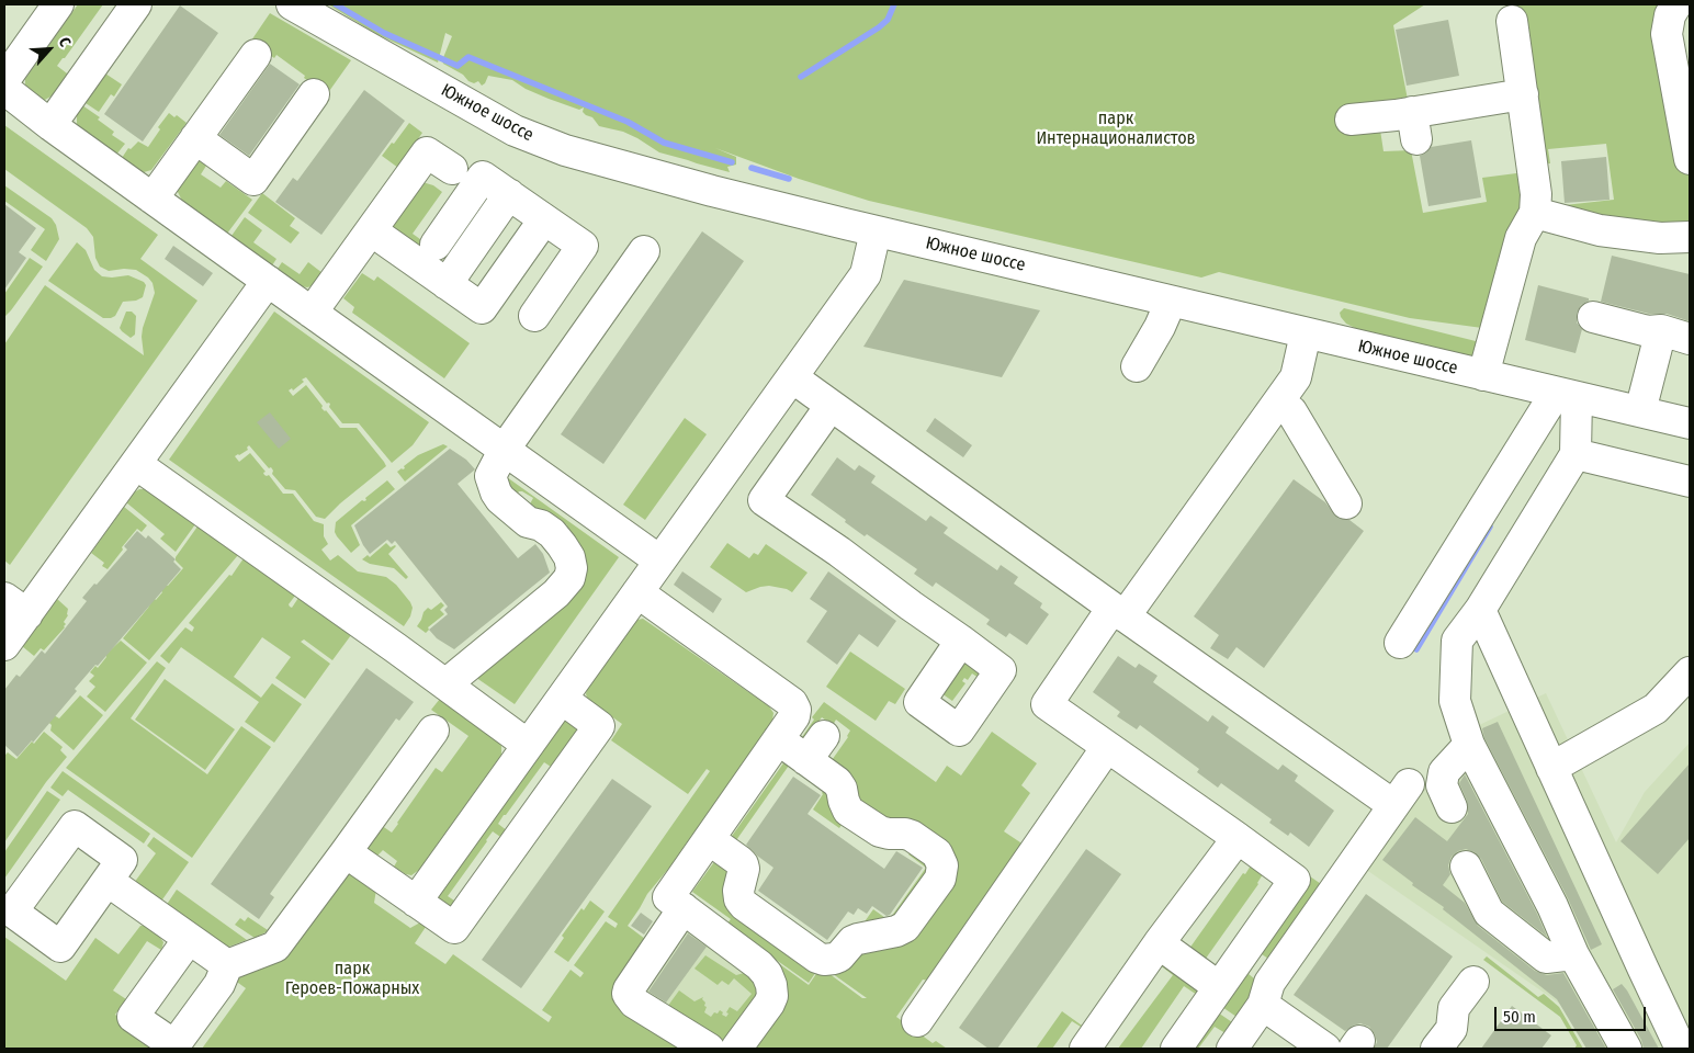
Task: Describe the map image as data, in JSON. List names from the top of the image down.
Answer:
{
  "streets": {
    "street": ["Южное шоссе"]
  },
  "parks": ["парк Интернационалистов", "парк Героев-Пожарных"],
  "scale_bar": "50 m",
  "north": "top right"
}
